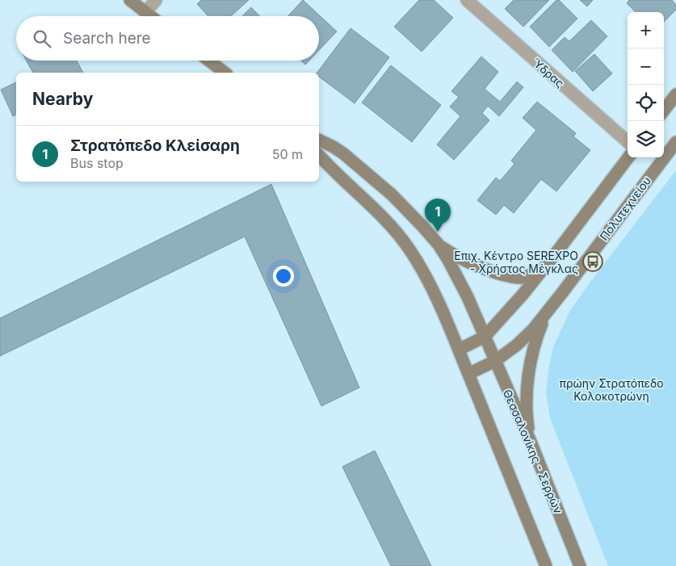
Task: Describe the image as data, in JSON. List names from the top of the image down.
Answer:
{
  "streets": {
    "main road": ["Πολυτεχνείου", "Θεσσαλονίκης - Σερρών"],
    "street": ["Ύδρας"]
  },
  "crossings": [
    ["Πολυτεχνείου", "Θεσσαλονίκης - Σερρών"]
  ],
  "parks": ["πρώην Στρατόπεδο Κολοκοτρώνη"],
  "places": {
    "bus stop": ["Επιχ. Κέντρο SEREXPO - Χρήστος Μέγκλας"]
  },
  "page": {
    "map_buttons": ["+", "−"],
    "search": "Search here",
    "heading": "Nearby",
    "list": [
      {
        "mark": "1",
        "name": "Στρατόπεδο Κλείσαρη",
        "note": "Bus stop",
        "value": "50 m"
      }
    ],
    "pins": "1"
  }
}
